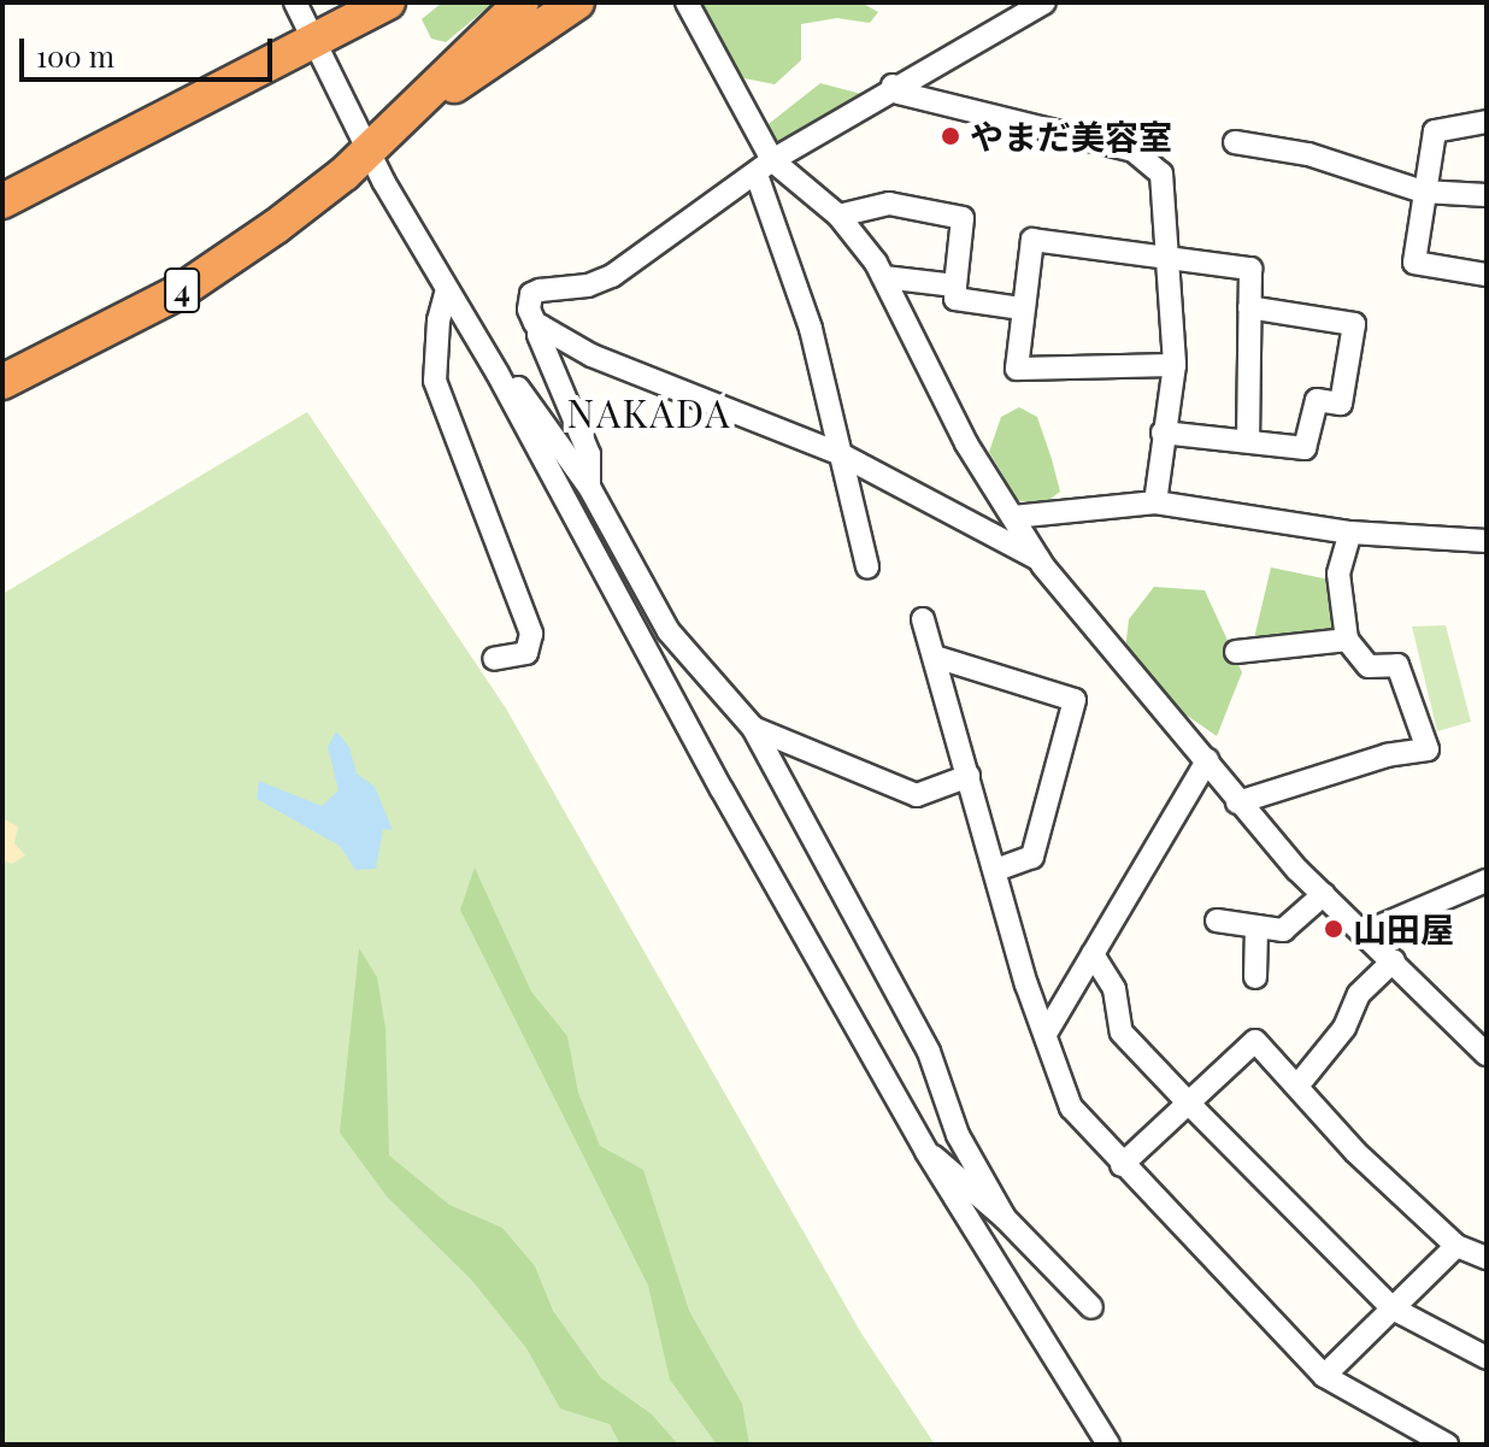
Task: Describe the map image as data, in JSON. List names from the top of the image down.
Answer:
{
  "streets": {
    "highway": ["4"]
  },
  "districts": ["NAKADA"],
  "places": ["やまだ美容室", "山田屋"],
  "scale_bar": "100 m"
}
